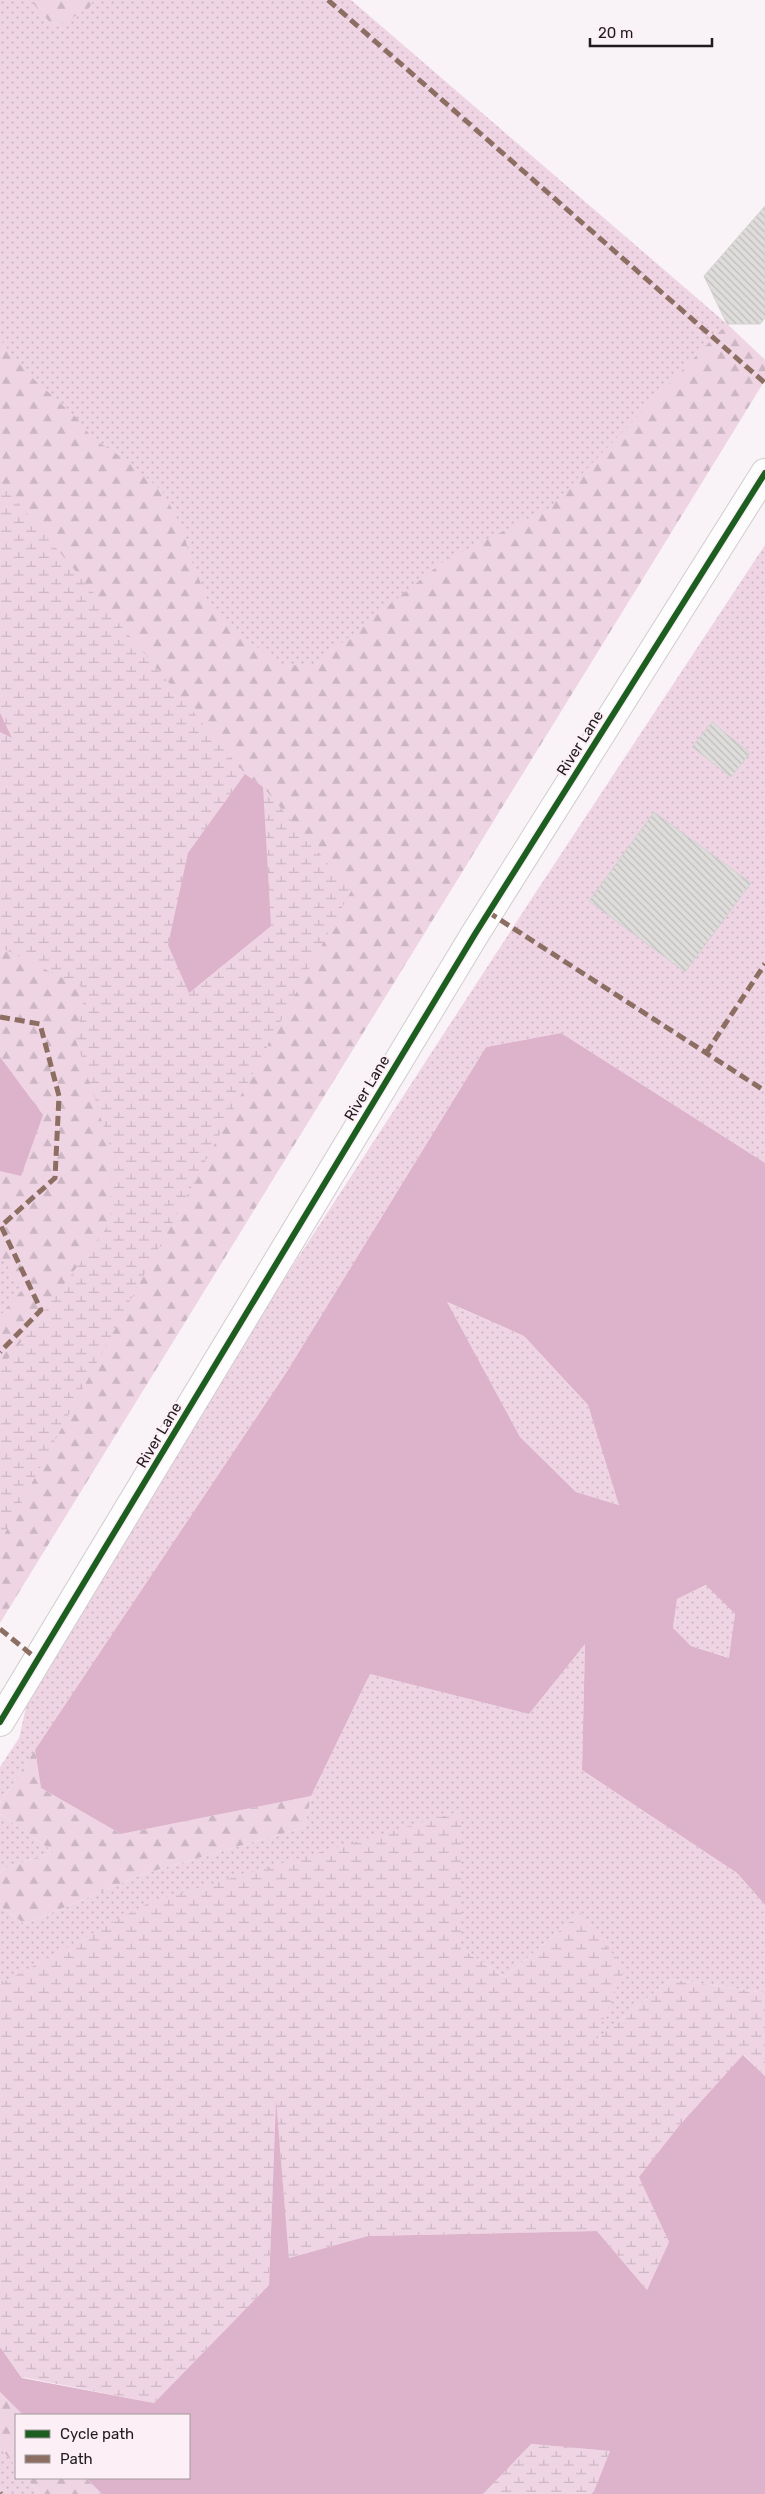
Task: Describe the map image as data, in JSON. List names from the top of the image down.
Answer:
{
  "streets": {
    "street": ["River Lane"]
  },
  "legend": ["Cycle path", "Path"],
  "scale_bar": "20 m"
}
